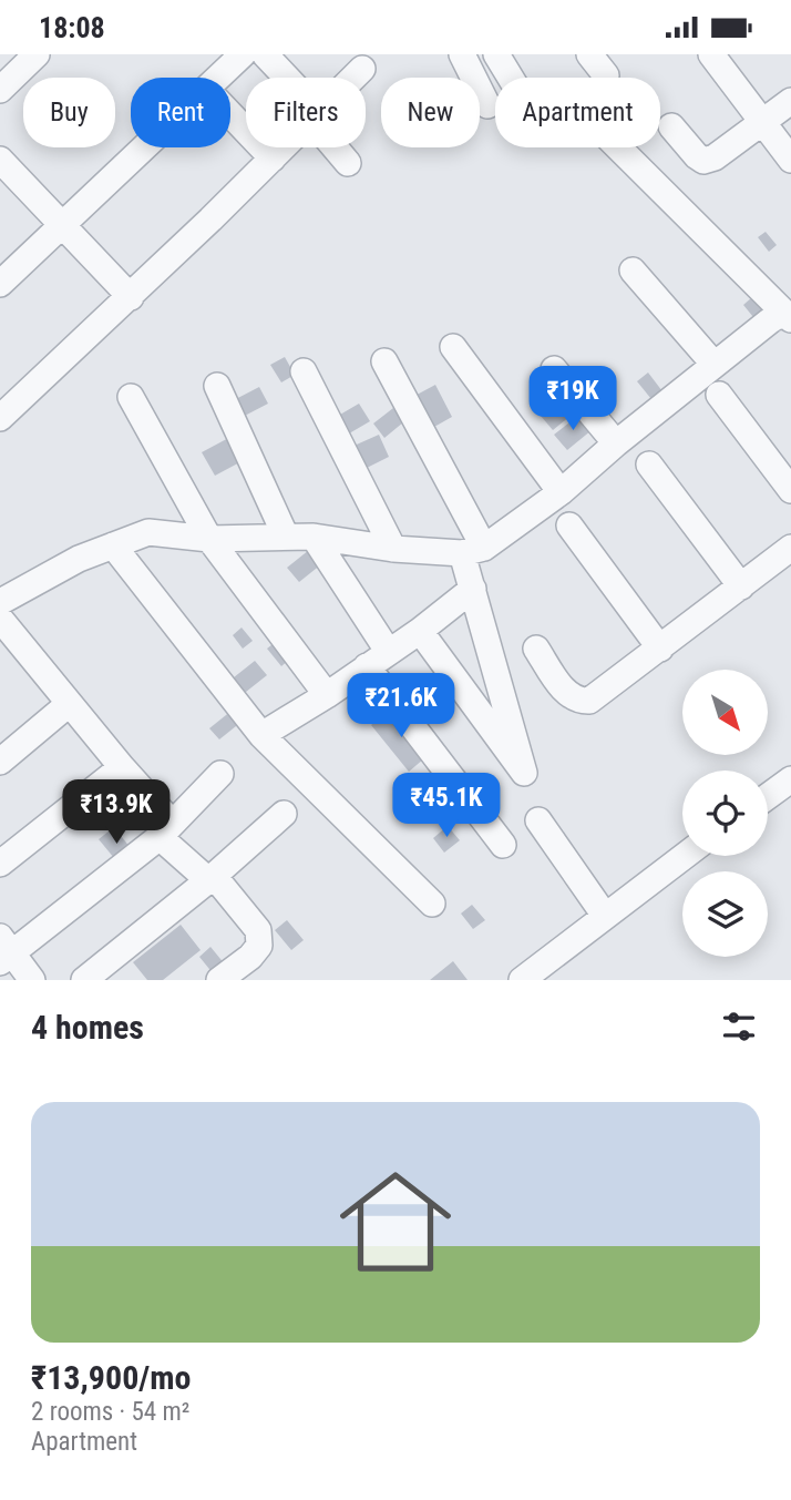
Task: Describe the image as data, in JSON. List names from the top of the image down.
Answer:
{
  "north": "bottom right",
  "page": {
    "status": "18:08",
    "chip": [
      "Buy",
      "Rent",
      "Filters",
      "New",
      "Apartment"
    ],
    "price": [
      "₹19K",
      "₹21.6K",
      "₹45.1K",
      "₹13.9K"
    ],
    "heading": "4 homes",
    "list": [
      {
        "name": "₹13,900/mo",
        "note": "2 rooms · 54 m² · Apartment"
      }
    ]
  }
}
